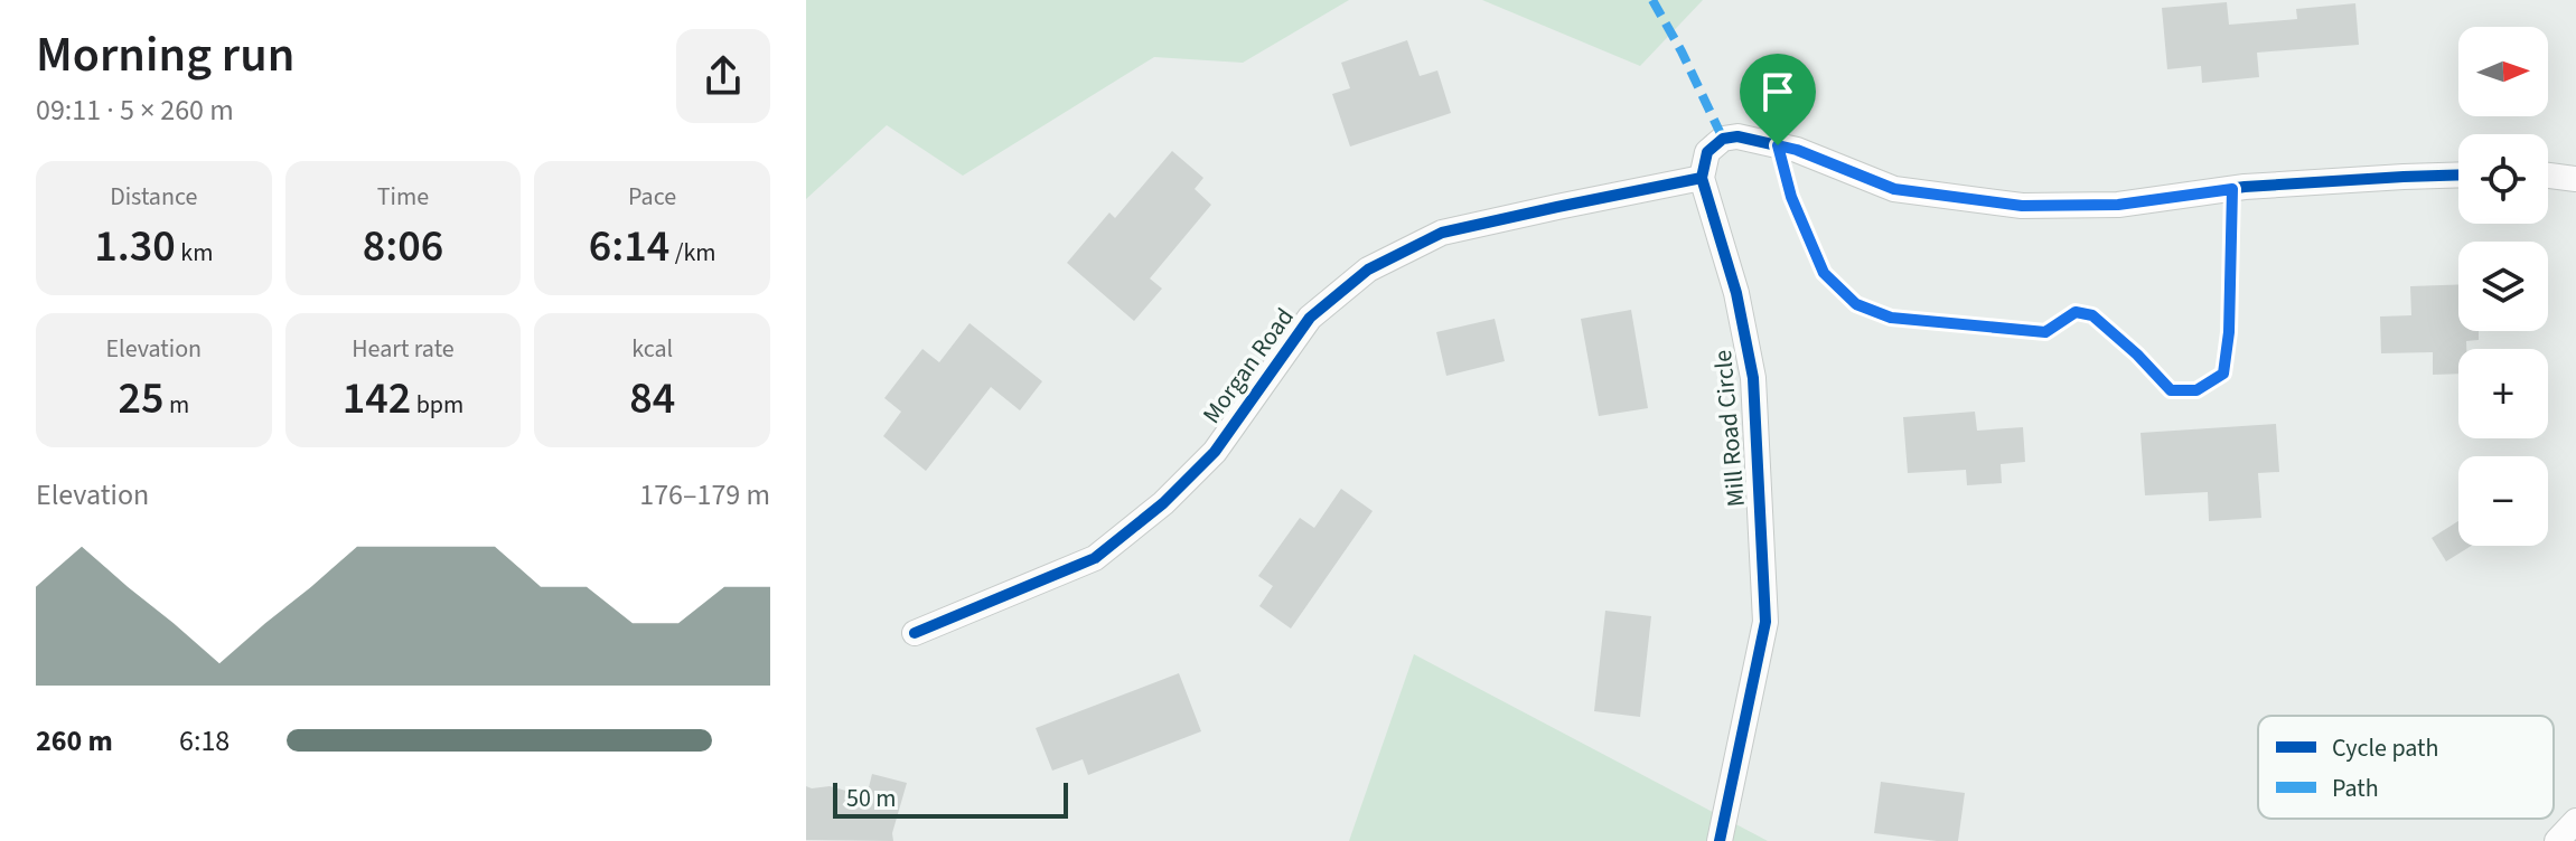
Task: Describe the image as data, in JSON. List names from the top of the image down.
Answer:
{
  "streets": {
    "street": ["Morgan Road", "Mill Road Circle"]
  },
  "crossings": [
    ["Morgan Road", "Mill Road Circle"]
  ],
  "legend": ["Cycle path", "Path"],
  "scale_bar": "50 m",
  "north": "right",
  "page": {
    "heading": ["Morning run", "09:11 · 5 × 260 m"],
    "map_buttons": ["+", "−"],
    "stats": [
      ["Distance", "1.30 km"],
      ["Time", "8:06"],
      ["Pace", "6:14 /km"],
      ["Elevation", "25 m"],
      ["Heart rate", "142 bpm"],
      ["kcal", "84"]
    ],
    "chart": ["Elevation", "176–179 m"],
    "list": [
      {
        "name": "260 m",
        "note": "6:18"
      }
    ],
    "scale": "50 m"
  }
}
